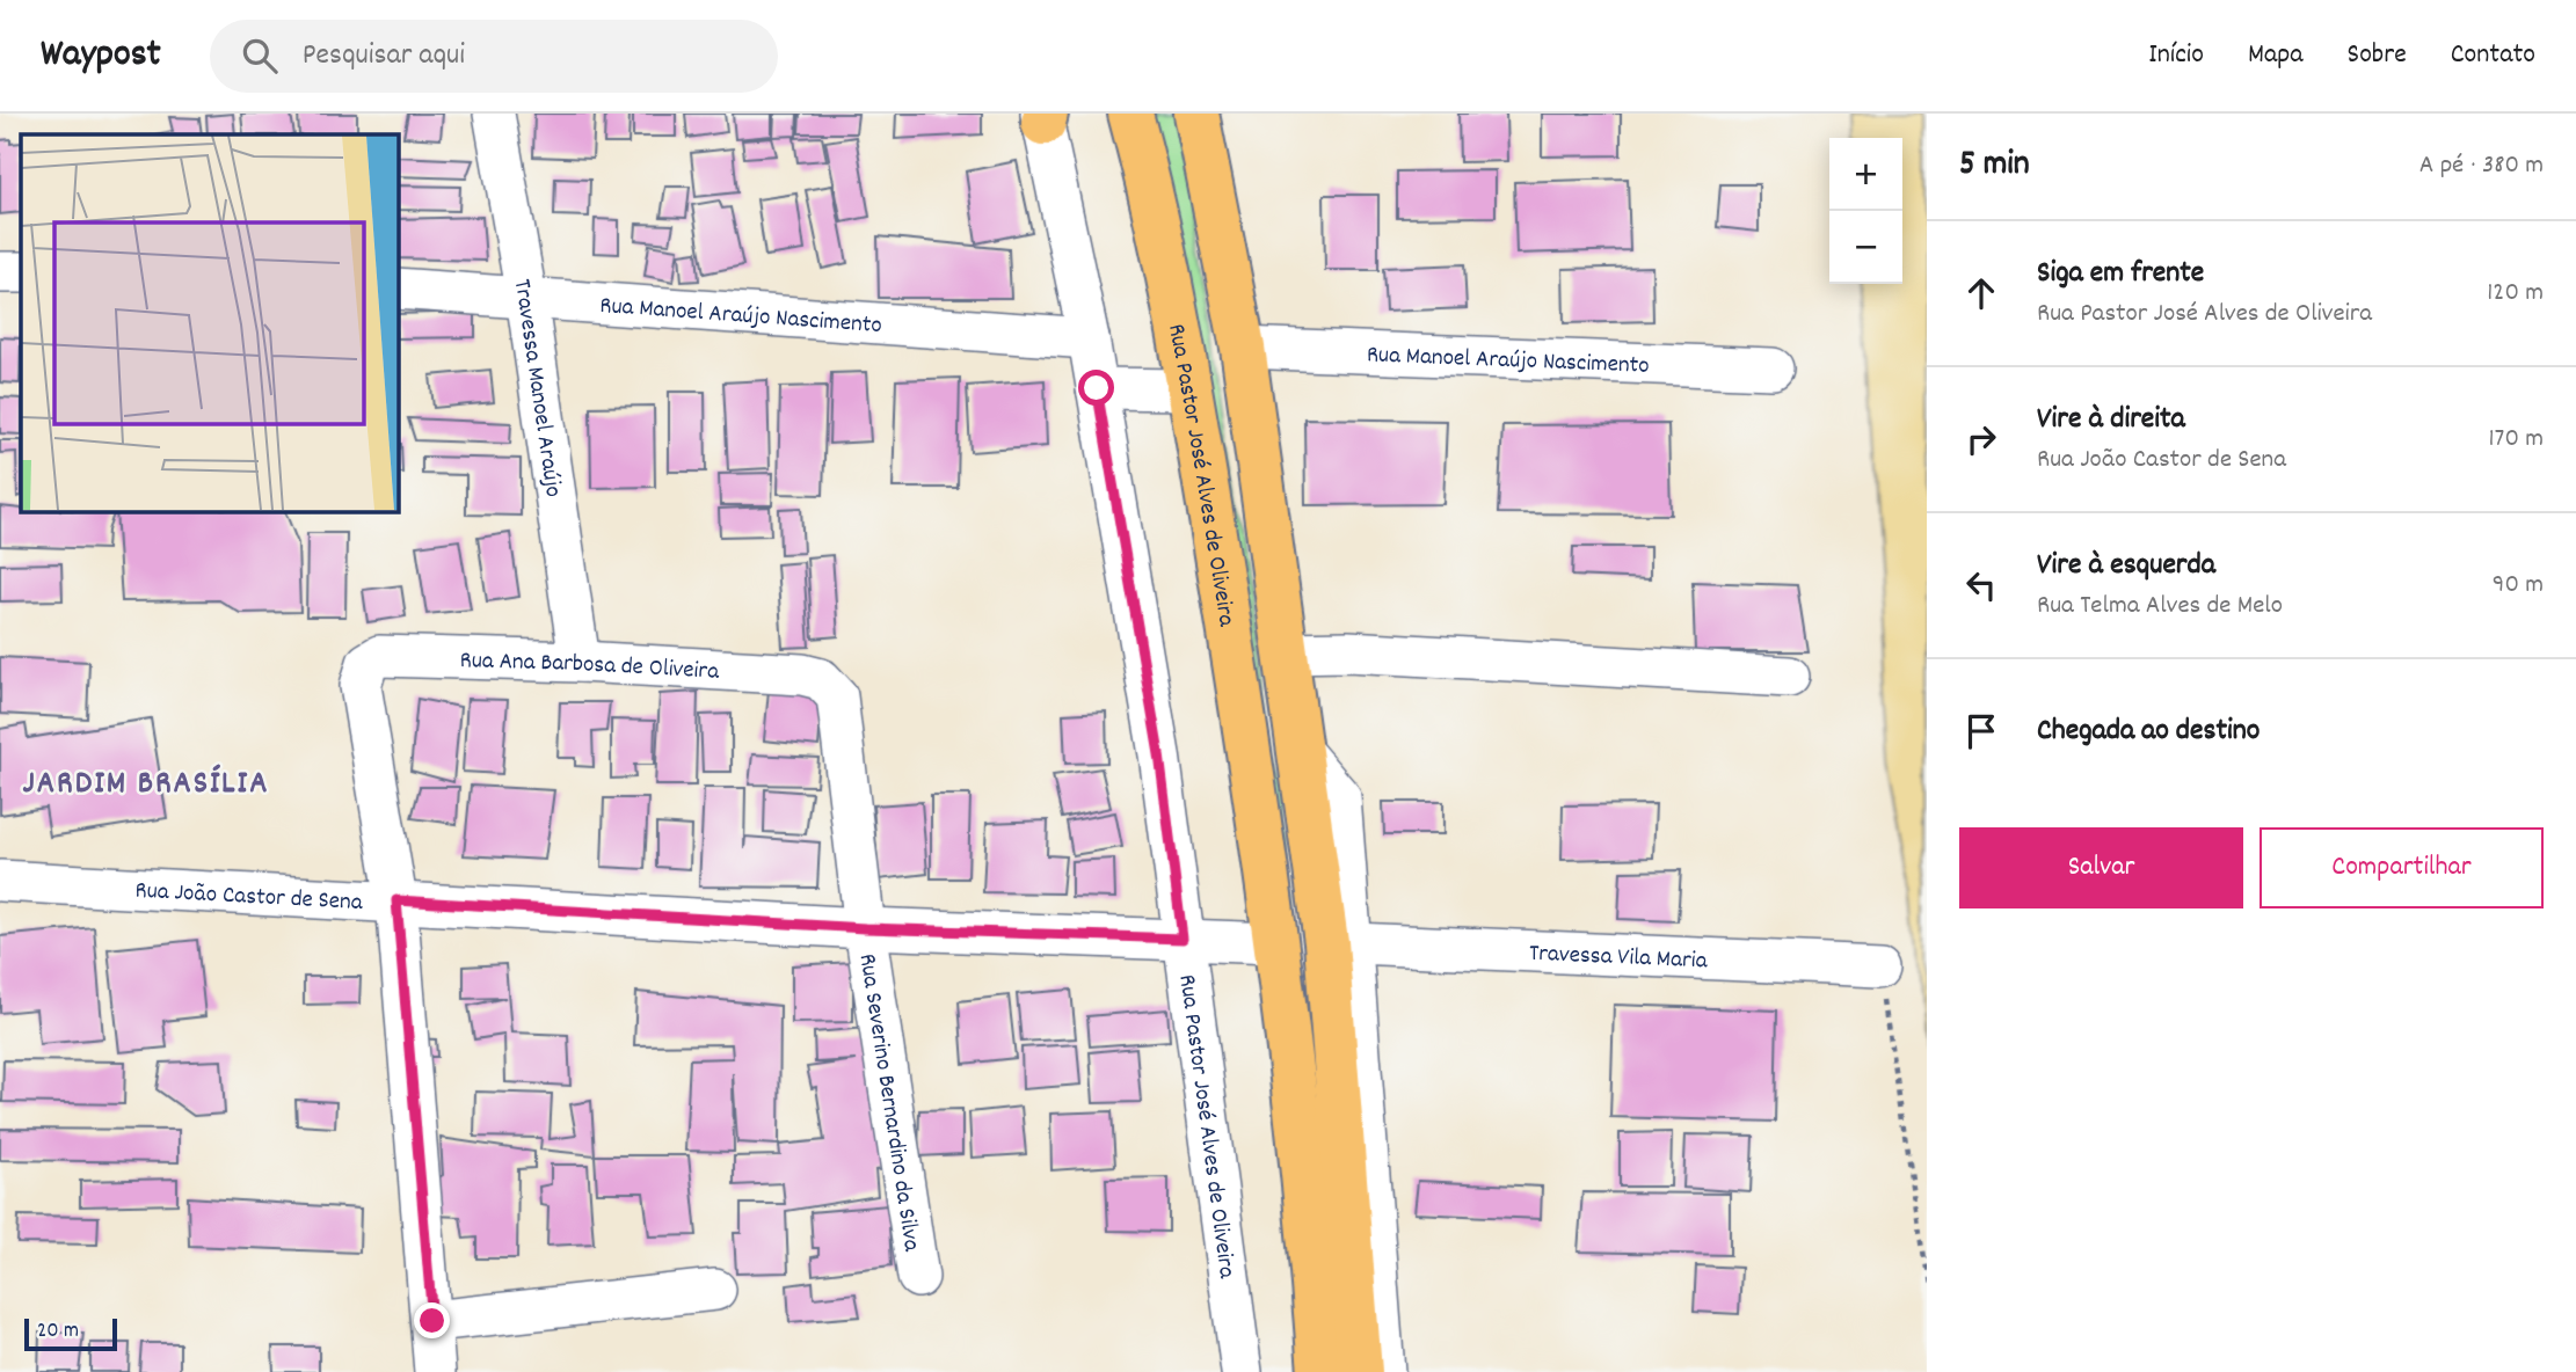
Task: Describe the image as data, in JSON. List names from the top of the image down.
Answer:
{
  "streets": {
    "highway": ["Rua Pastor José Alves de Oliveira"],
    "street": [
      "Rua Manoel Araújo Nascimento",
      "Travessa Manoel Araújo",
      "Rua Ana Barbosa de Oliveira",
      "Rua João Castor de Sena",
      "Travessa Vila Maria",
      "Rua Severino Bernardino da Silva"
    ]
  },
  "crossings": [
    ["Rua Manoel Araújo Nascimento", "Travessa Manoel Araújo"],
    ["Rua Manoel Araújo Nascimento", "Rua Pastor José Alves de Oliveira"],
    ["Travessa Manoel Araújo", "Rua Ana Barbosa de Oliveira"],
    ["Rua Pastor José Alves de Oliveira", "Rua João Castor de Sena"],
    ["Rua Ana Barbosa de Oliveira", "Rua João Castor de Sena"],
    ["Rua Ana Barbosa de Oliveira", "Rua Severino Bernardino da Silva"],
    ["Rua João Castor de Sena", "Rua Severino Bernardino da Silva"]
  ],
  "districts": ["JARDIM BRASÍLIA"],
  "scale_bar": "20 m",
  "page": {
    "header": "Waypost",
    "search": "Pesquisar aqui",
    "nav": [
      "Início",
      "Mapa",
      "Sobre",
      "Contato"
    ],
    "heading": ["5 min", "A pé · 380 m"],
    "map_buttons": ["+", "−"],
    "list": [
      ["Siga em frente", "Rua Pastor José Alves de Oliveira", "120 m"],
      ["Vire à direita", "Rua João Castor de Sena", "170 m"],
      ["Vire à esquerda", "Rua Telma Alves de Melo", "90 m"],
      "Chegada ao destino"
    ],
    "buttons": ["Salvar", "Compartilhar"],
    "scale": "20 m"
  }
}
